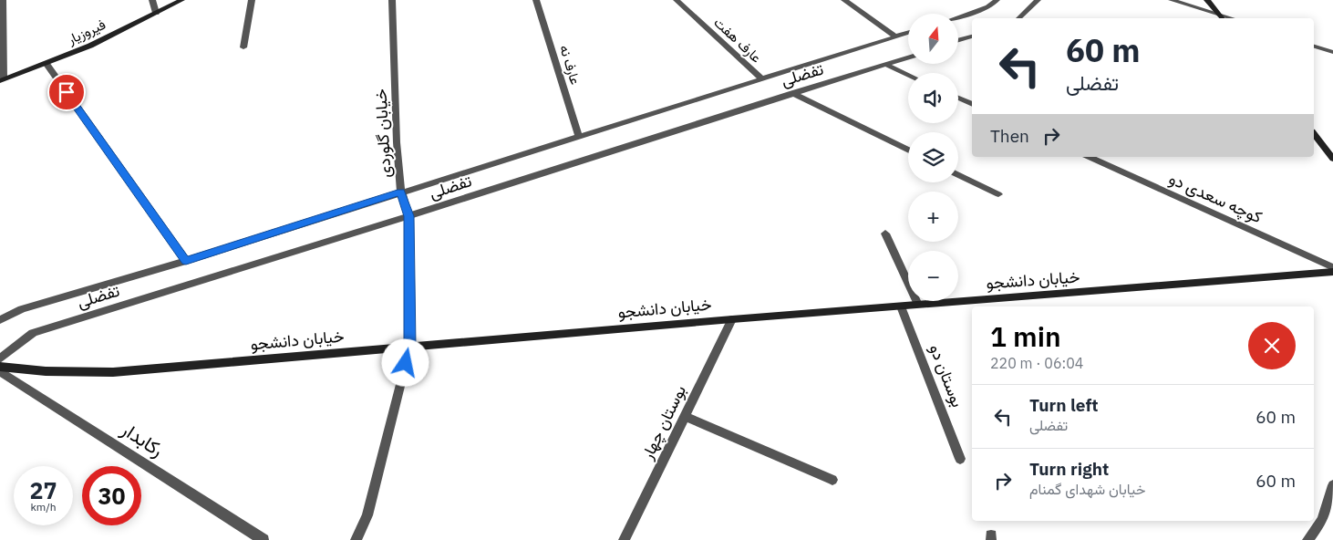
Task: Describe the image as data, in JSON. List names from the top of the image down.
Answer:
{
  "streets": {
    "street": [
      "فیروزیار",
      "عارف هفت",
      "عارف نه",
      "تفضلی",
      "خیابان گلوردی",
      "کوچه سعدی دو",
      "خیابان دانشجو",
      "بوستان دو",
      "بوستان چهار",
      "رکابدار"
    ]
  },
  "crossings": [
    ["عارف هفت", "تفضلی"],
    ["عارف نه", "تفضلی"],
    ["تفضلی", "خیابان گلوردی"],
    ["خیابان گلوردی", "خیابان دانشجو"],
    ["خیابان دانشجو", "بوستان دو"],
    ["خیابان دانشجو", "بوستان چهار"]
  ],
  "north": "top",
  "page": {
    "map_buttons": ["+", "−"],
    "turn": ["60 m", "تفضلی"],
    "then": "Then",
    "heading": ["1 min", "220 m · 06:04"],
    "list": [
      {
        "name": "Turn left",
        "note": "تفضلی",
        "value": "60 m"
      },
      {
        "name": "Turn right",
        "note": "خیابان شهدای گمنام",
        "value": "60 m"
      }
    ],
    "speed": "27 km/h",
    "limit": "30"
  }
}
